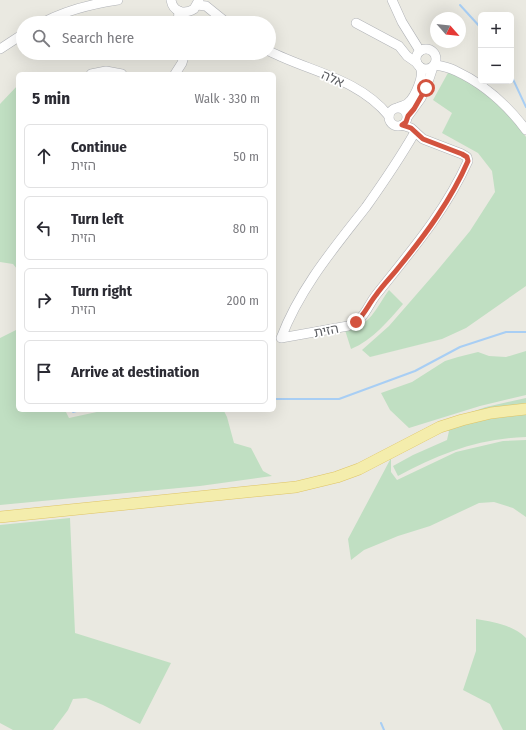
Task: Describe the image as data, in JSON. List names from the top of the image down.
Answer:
{
  "streets": {
    "street": ["אלה", "הזית"]
  },
  "crossings": [
    ["אלה", "הזית"]
  ],
  "north": "bottom right",
  "page": {
    "map_buttons": ["+", "−"],
    "search": "Search here",
    "heading": ["5 min", "Walk · 330 m"],
    "list": [
      ["Continue", "הזית", "50 m"],
      ["Turn left", "הזית", "80 m"],
      ["Turn right", "הזית", "200 m"],
      "Arrive at destination"
    ]
  }
}
